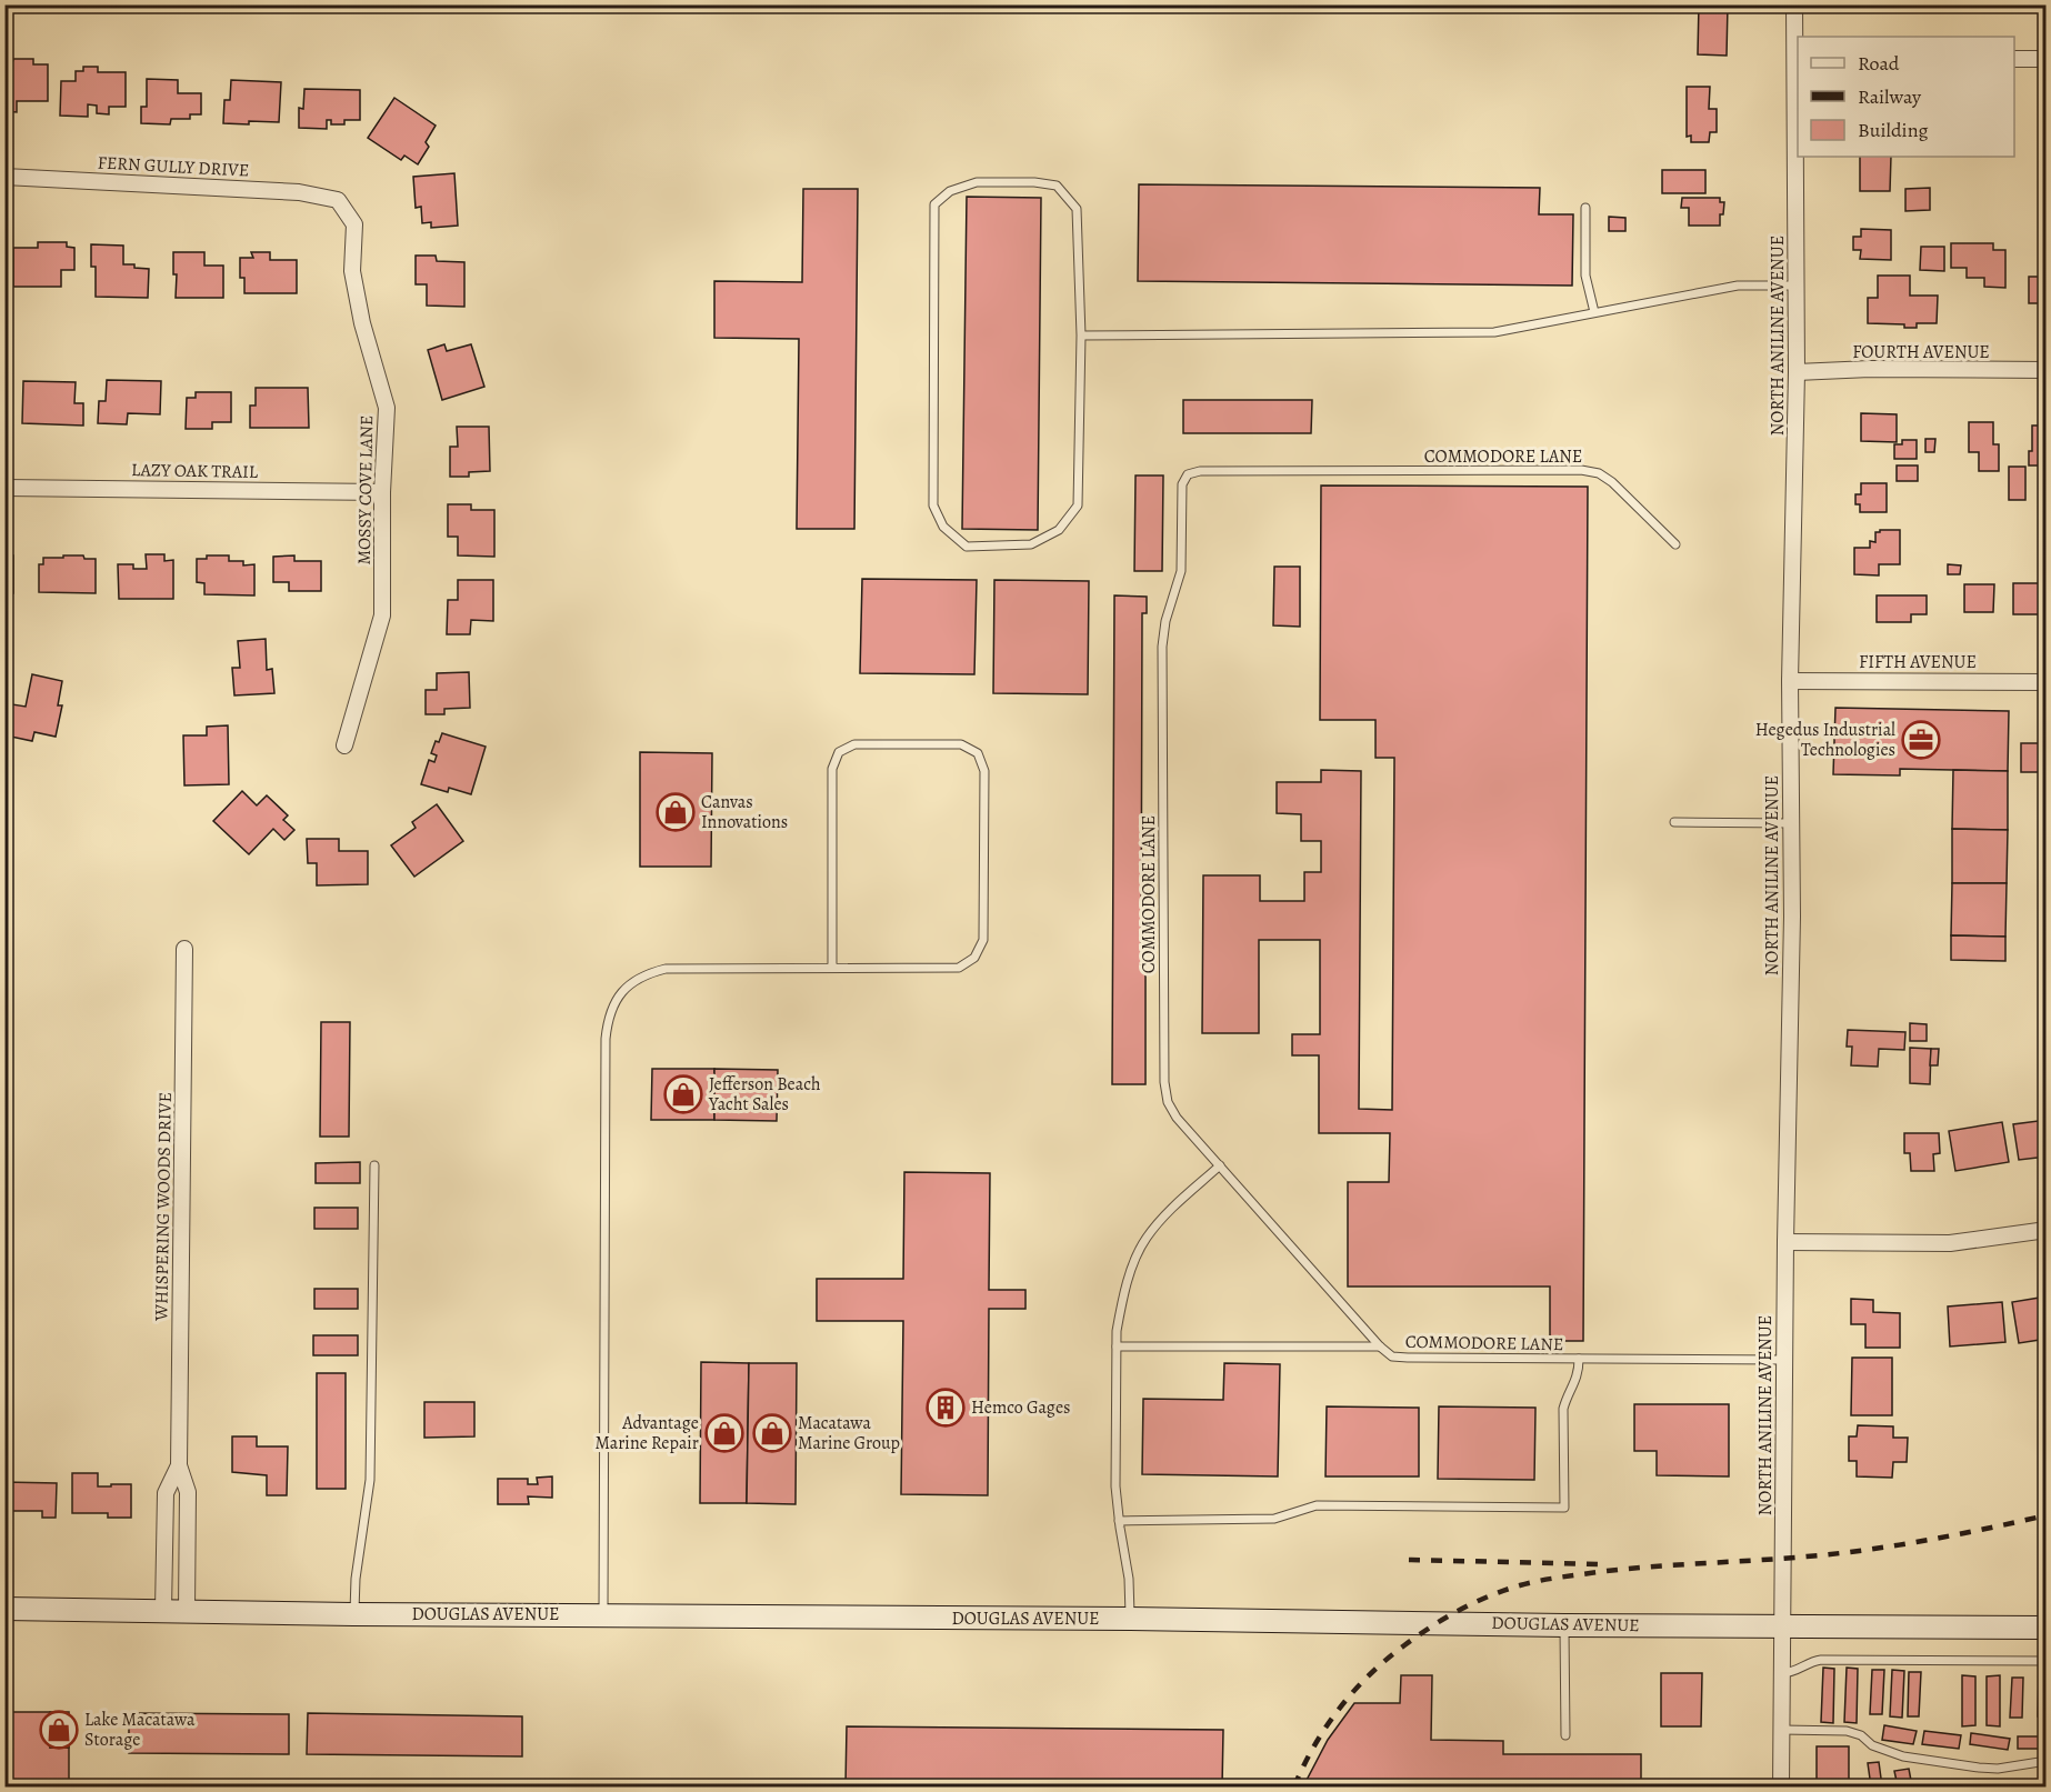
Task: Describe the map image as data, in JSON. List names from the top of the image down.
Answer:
{
  "streets": {
    "street": [
      "FERN GULLY DRIVE",
      "NORTH ANILINE AVENUE",
      "FOURTH AVENUE",
      "LAZY OAK TRAIL",
      "MOSSY COVE LANE",
      "FIFTH AVENUE",
      "WHISPERING WOODS DRIVE",
      "DOUGLAS AVENUE"
    ],
    "lane": ["COMMODORE LANE"]
  },
  "crossings": [
    ["FERN GULLY DRIVE", "MOSSY COVE LANE"],
    ["NORTH ANILINE AVENUE", "FOURTH AVENUE"],
    ["NORTH ANILINE AVENUE", "COMMODORE LANE"],
    ["NORTH ANILINE AVENUE", "FIFTH AVENUE"],
    ["NORTH ANILINE AVENUE", "DOUGLAS AVENUE"],
    ["LAZY OAK TRAIL", "MOSSY COVE LANE"],
    ["WHISPERING WOODS DRIVE", "DOUGLAS AVENUE"]
  ],
  "places": {
    "office": ["Hegedus Industrial Technologies"],
    "shop": [
      "Canvas Innovations",
      "Jefferson Beach Yacht Sales",
      "Advantage Marine Repair",
      "Macatawa Marine Group",
      "Lake Macatawa Storage"
    ],
    "building": ["Hemco Gages"]
  },
  "legend": ["Road", "Railway", "Building"]
}
